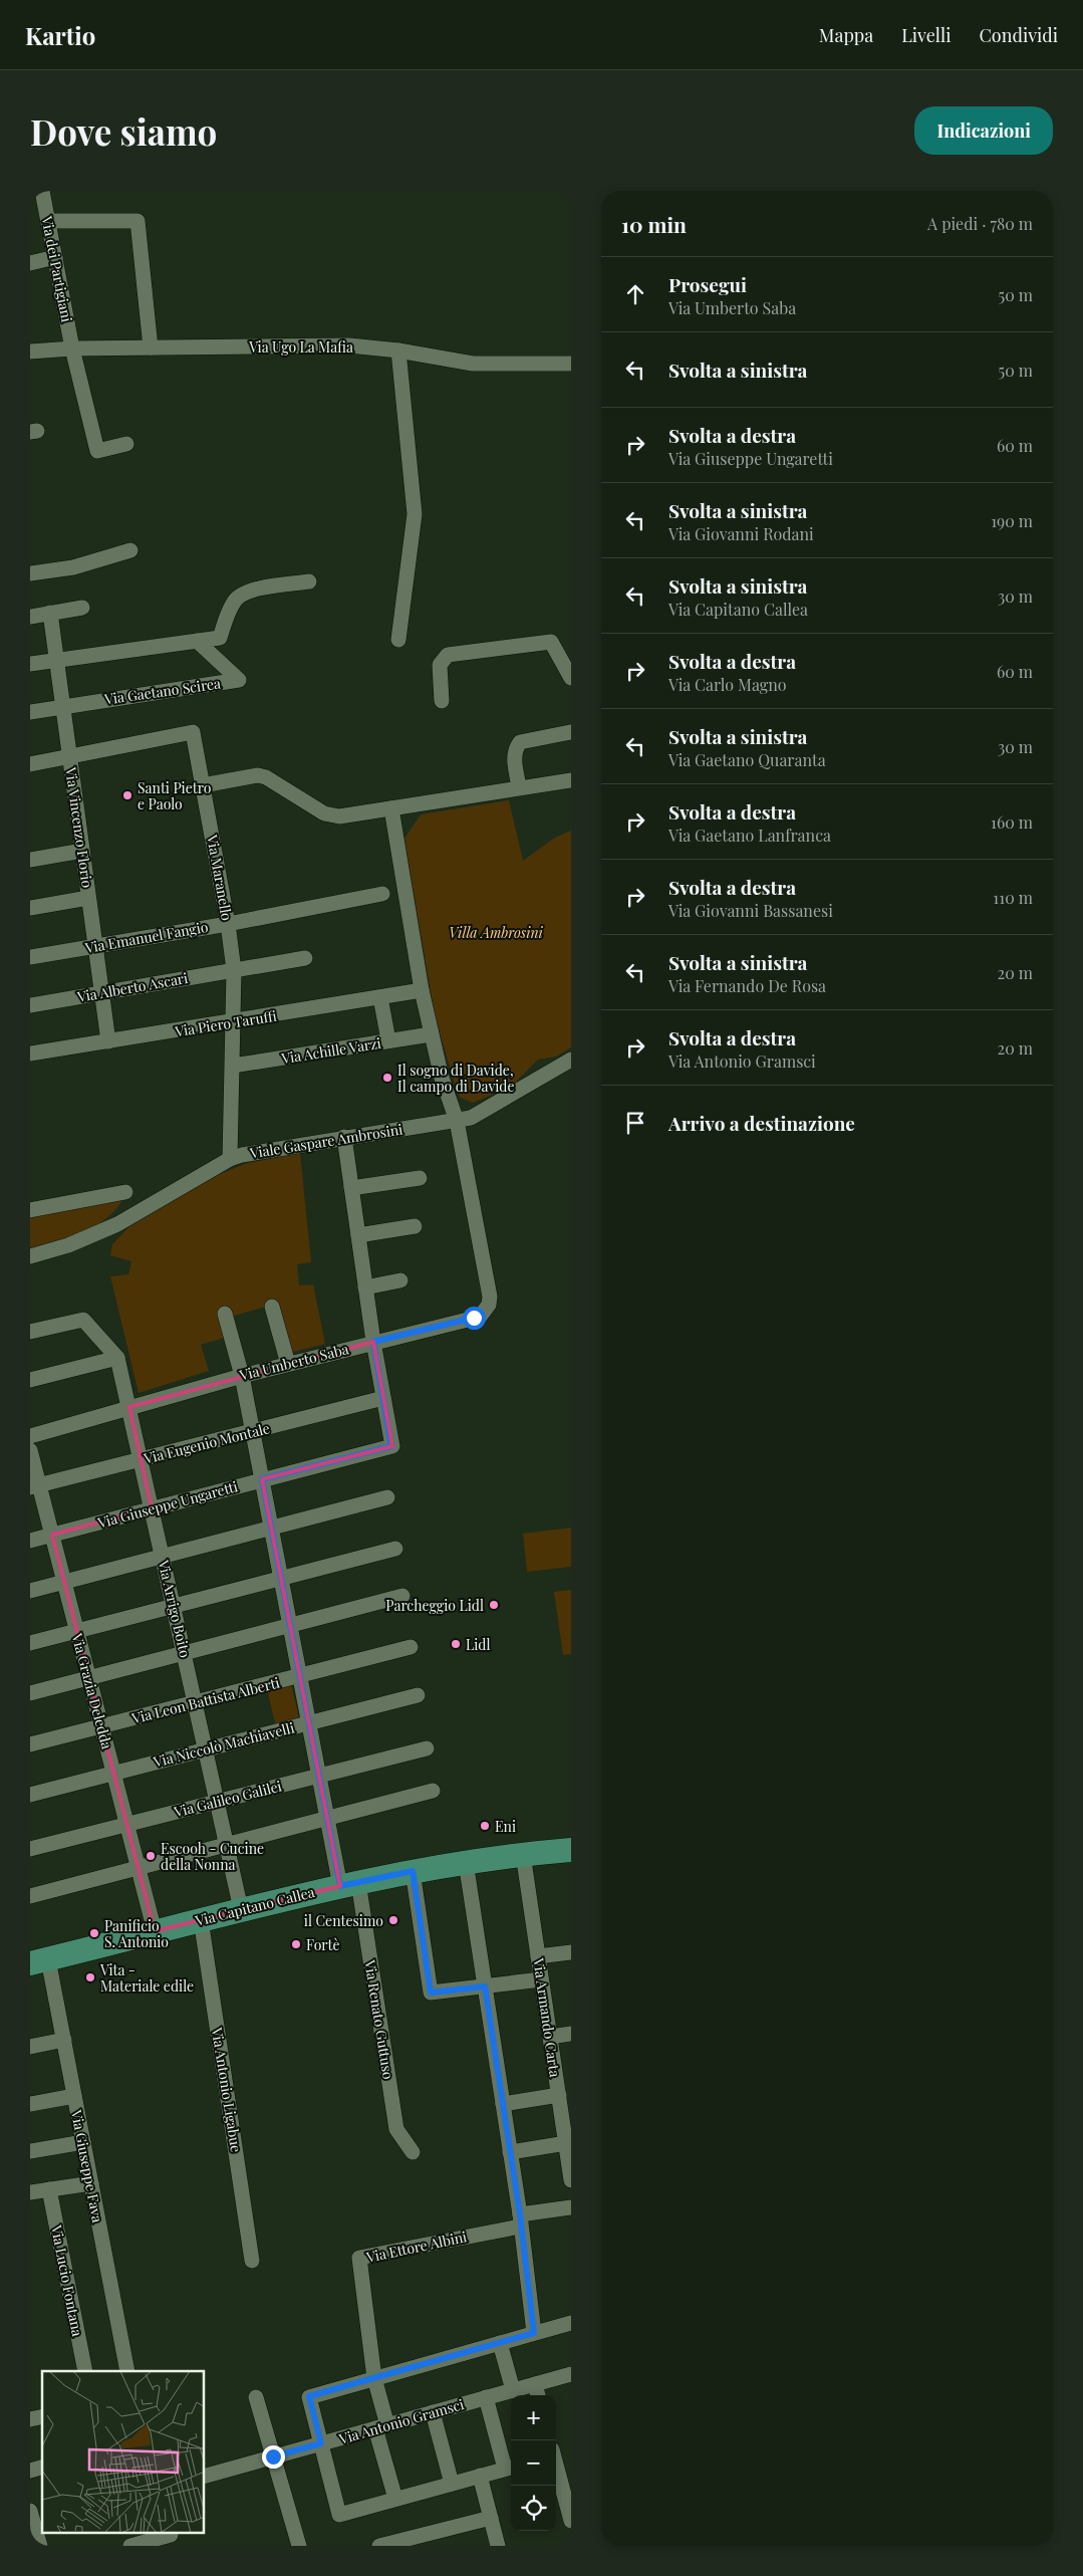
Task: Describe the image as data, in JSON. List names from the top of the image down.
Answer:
{
  "streets": {
    "main road": ["Via Capitano Callea"],
    "street": [
      "Via dei Partigiani",
      "Via Ugo La Mafia",
      "Via Gaetano Scirea",
      "Via Vincenzo Florio",
      "Via Maranello",
      "Via Emanuel Fangio",
      "Via Alberto Ascari",
      "Via Piero Taruffi",
      "Via Achille Varzi",
      "Viale Gaspare Ambrosini",
      "Via Umberto Saba",
      "Via Eugenio Montale",
      "Via Giuseppe Ungaretti",
      "Via Arrigo Boito",
      "Via Grazia Deledda",
      "Via Leon Battista Alberti",
      "Via Niccolò Machiavelli",
      "Via Galileo Galilei",
      "Via Armando Carta",
      "Via Renato Guttuso",
      "Via Antonio Ligabue",
      "Via Giuseppe Fava",
      "Via Ettore Albini",
      "Via Lucio Fontana",
      "Via Antonio Gramsci"
    ]
  },
  "crossings": [
    ["Via dei Partigiani", "Via Ugo La Mafia"],
    ["Via Gaetano Scirea", "Via Vincenzo Florio"],
    ["Via Vincenzo Florio", "Via Maranello"],
    ["Via Vincenzo Florio", "Via Emanuel Fangio"],
    ["Via Vincenzo Florio", "Via Alberto Ascari"],
    ["Via Vincenzo Florio", "Via Piero Taruffi"],
    ["Via Maranello", "Via Emanuel Fangio"],
    ["Via Maranello", "Via Alberto Ascari"],
    ["Via Maranello", "Via Piero Taruffi"],
    ["Via Maranello", "Via Achille Varzi"],
    ["Via Maranello", "Viale Gaspare Ambrosini"],
    ["Via Piero Taruffi", "Via Umberto Saba"],
    ["Via Achille Varzi", "Via Umberto Saba"],
    ["Viale Gaspare Ambrosini", "Via Umberto Saba"],
    ["Via Umberto Saba", "Via Arrigo Boito"],
    ["Via Umberto Saba", "Via Renato Guttuso"],
    ["Via Eugenio Montale", "Via Giuseppe Ungaretti"],
    ["Via Eugenio Montale", "Via Arrigo Boito"],
    ["Via Eugenio Montale", "Via Grazia Deledda"],
    ["Via Eugenio Montale", "Via Renato Guttuso"],
    ["Via Giuseppe Ungaretti", "Via Arrigo Boito"],
    ["Via Giuseppe Ungaretti", "Via Grazia Deledda"],
    ["Via Giuseppe Ungaretti", "Via Renato Guttuso"],
    ["Via Arrigo Boito", "Via Leon Battista Alberti"],
    ["Via Arrigo Boito", "Via Niccolò Machiavelli"],
    ["Via Arrigo Boito", "Via Galileo Galilei"],
    ["Via Arrigo Boito", "Via Capitano Callea"],
    ["Via Grazia Deledda", "Via Leon Battista Alberti"],
    ["Via Grazia Deledda", "Via Niccolò Machiavelli"],
    ["Via Grazia Deledda", "Via Galileo Galilei"],
    ["Via Grazia Deledda", "Via Capitano Callea"],
    ["Via Leon Battista Alberti", "Via Renato Guttuso"],
    ["Via Niccolò Machiavelli", "Via Renato Guttuso"],
    ["Via Galileo Galilei", "Via Renato Guttuso"],
    ["Via Capitano Callea", "Via Armando Carta"],
    ["Via Capitano Callea", "Via Renato Guttuso"],
    ["Via Capitano Callea", "Via Antonio Ligabue"],
    ["Via Capitano Callea", "Via Giuseppe Fava"],
    ["Via Ettore Albini", "Via Antonio Gramsci"]
  ],
  "parks": ["Villa Ambrosini"],
  "places": [
    "Santi Pietro e Paolo",
    "Il sogno di Davide, Il campo di Davide",
    "Parcheggio Lidl",
    "Lidl",
    "Eni",
    "Escooh - Cucine della Nonna",
    "il Centesimo",
    "Panificio S. Antonio",
    "Fortè",
    "Vita - Materiale edile"
  ],
  "page": {
    "header": "Kartio",
    "nav": ["Mappa", "Livelli", "Condividi"],
    "buttons": "Indicazioni",
    "title": "Dove siamo",
    "heading": ["10 min", "A piedi · 780 m"],
    "list": [
      ["Prosegui", "Via Umberto Saba", "50 m"],
      ["Svolta a sinistra", "50 m"],
      ["Svolta a destra", "Via Giuseppe Ungaretti", "60 m"],
      ["Svolta a sinistra", "Via Giovanni Rodani", "190 m"],
      ["Svolta a sinistra", "Via Capitano Callea", "30 m"],
      ["Svolta a destra", "Via Carlo Magno", "60 m"],
      ["Svolta a sinistra", "Via Gaetano Quaranta", "30 m"],
      ["Svolta a destra", "Via Gaetano Lanfranca", "160 m"],
      ["Svolta a destra", "Via Giovanni Bassanesi", "110 m"],
      ["Svolta a sinistra", "Via Fernando De Rosa", "20 m"],
      ["Svolta a destra", "Via Antonio Gramsci", "20 m"],
      "Arrivo a destinazione"
    ],
    "map_buttons": ["+", "−"]
  }
}
